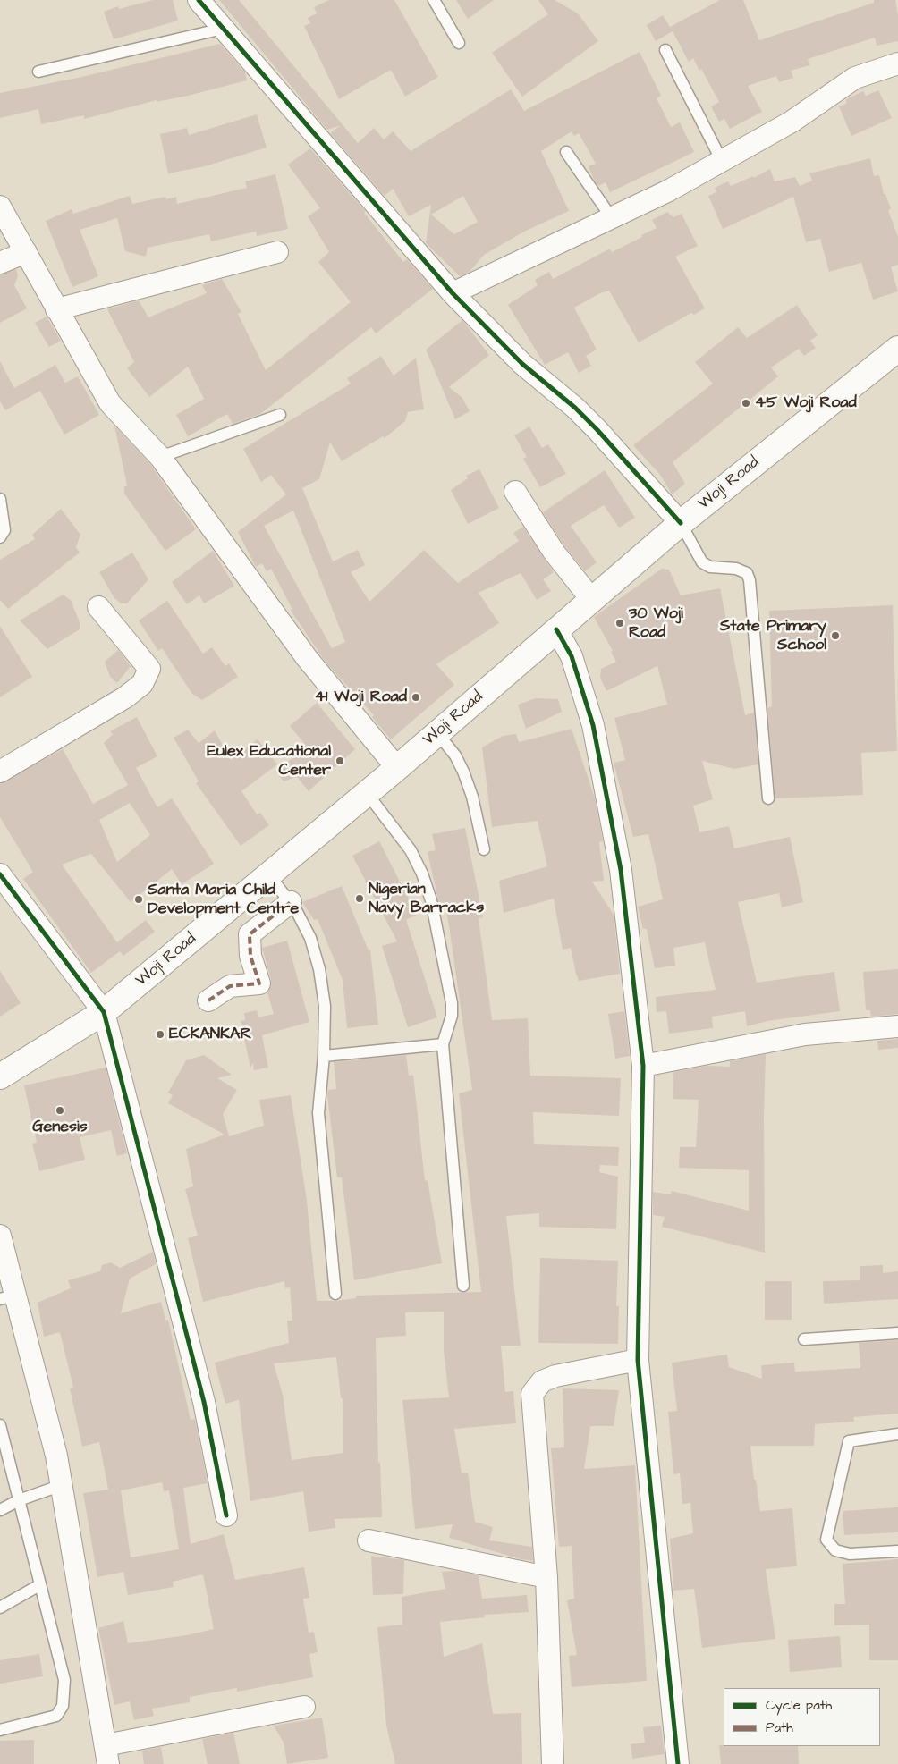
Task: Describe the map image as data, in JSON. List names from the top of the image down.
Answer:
{
  "streets": {
    "main road": ["Woji Road"]
  },
  "places": [
    "45 Woji Road",
    "30 Woji Road",
    "State Primary School",
    "41 Woji Road",
    "Eulex Educational Center",
    "Nigerian Navy Barracks",
    "Santa Maria Child Development Centre",
    "ECKANKAR",
    "Genesis"
  ],
  "legend": ["Cycle path", "Path"]
}
